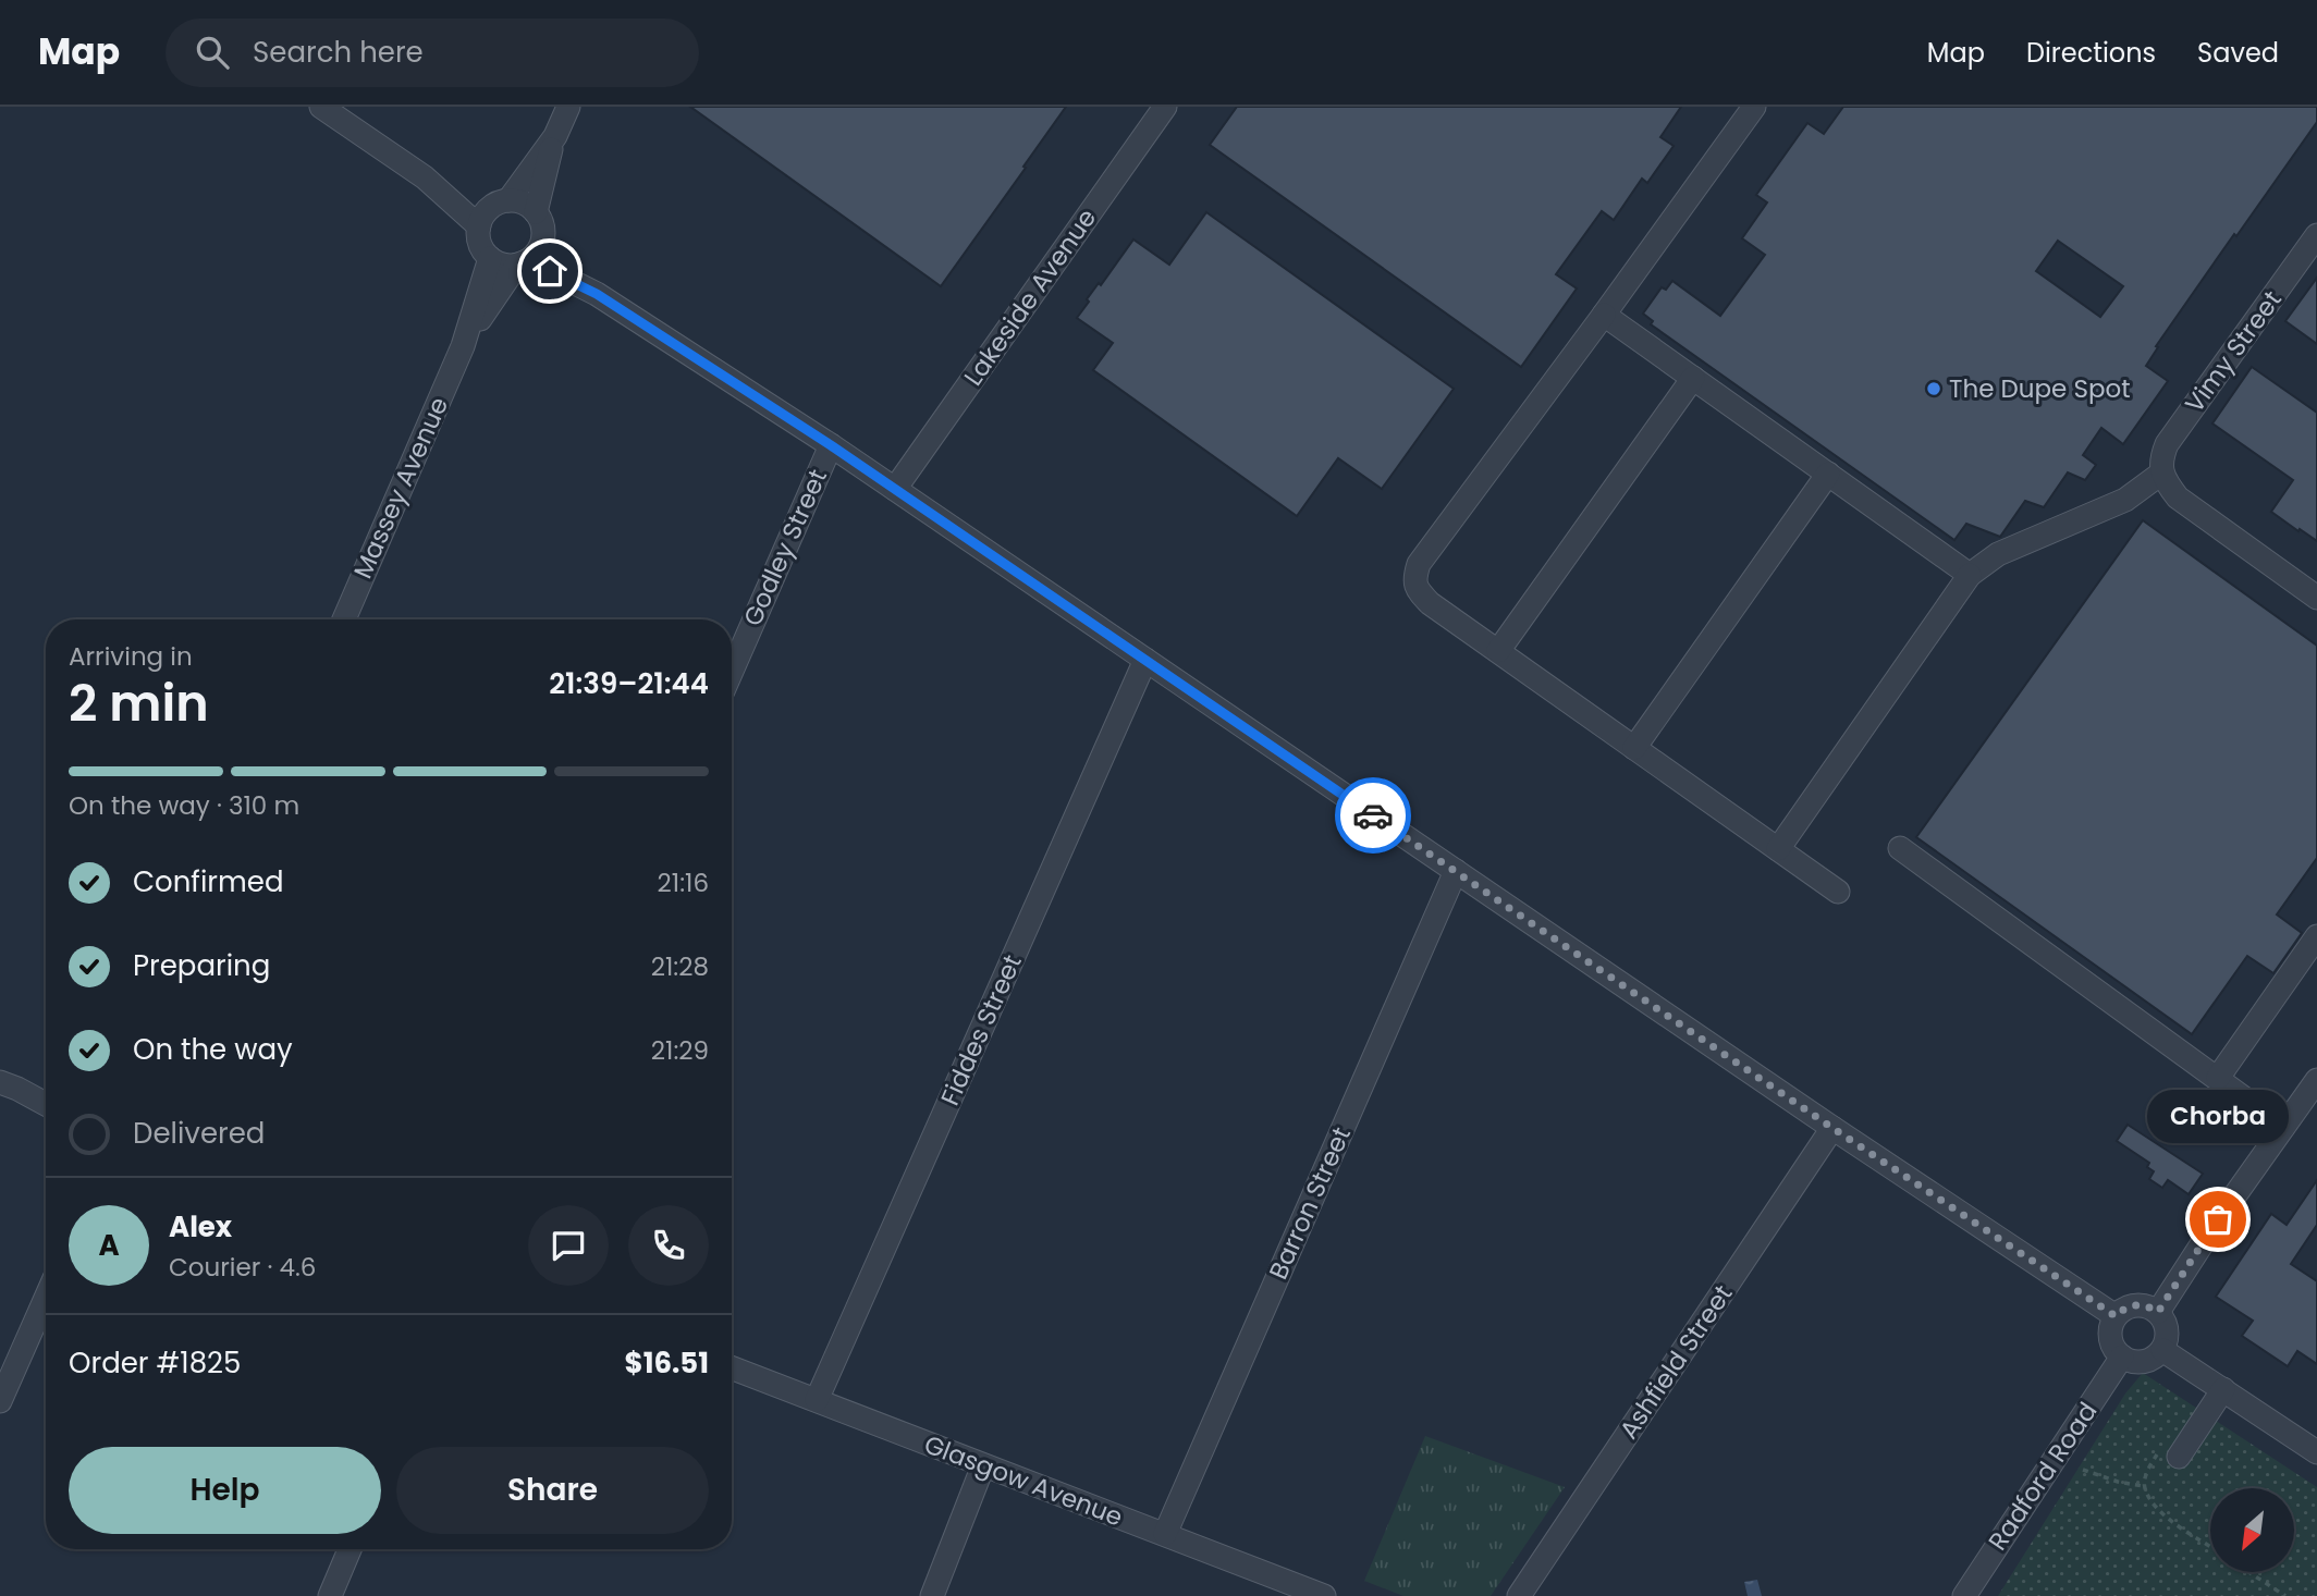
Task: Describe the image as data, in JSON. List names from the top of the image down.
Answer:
{
  "streets": {
    "street": [
      "Lakeside Avenue",
      "Vimy Street",
      "Massey Avenue",
      "Godley Street",
      "Fiddes Street",
      "Barron Street",
      "Ashfield Street",
      "Radford Road",
      "Glasgow Avenue"
    ]
  },
  "crossings": [
    ["Fiddes Street", "Glasgow Avenue"],
    ["Barron Street", "Glasgow Avenue"]
  ],
  "places": ["The Dupe Spot", "Chorba"],
  "north": "bottom left",
  "page": {
    "header": "Map",
    "search": "Search here",
    "nav": ["Map", "Directions", "Saved"],
    "heading": ["2 min", "Arriving in", "21:39–21:44"],
    "panel": [
      "Alex",
      "Courier · 4.6",
      "Order #1825",
      "$16.51"
    ],
    "bar": "On the way · 310 m",
    "list": [
      ["Confirmed", "21:16"],
      ["Preparing", "21:28"],
      ["On the way", "21:29"],
      "Delivered"
    ],
    "bubble": "Chorba",
    "round": "A",
    "buttons": ["Help", "Share"]
  }
}
